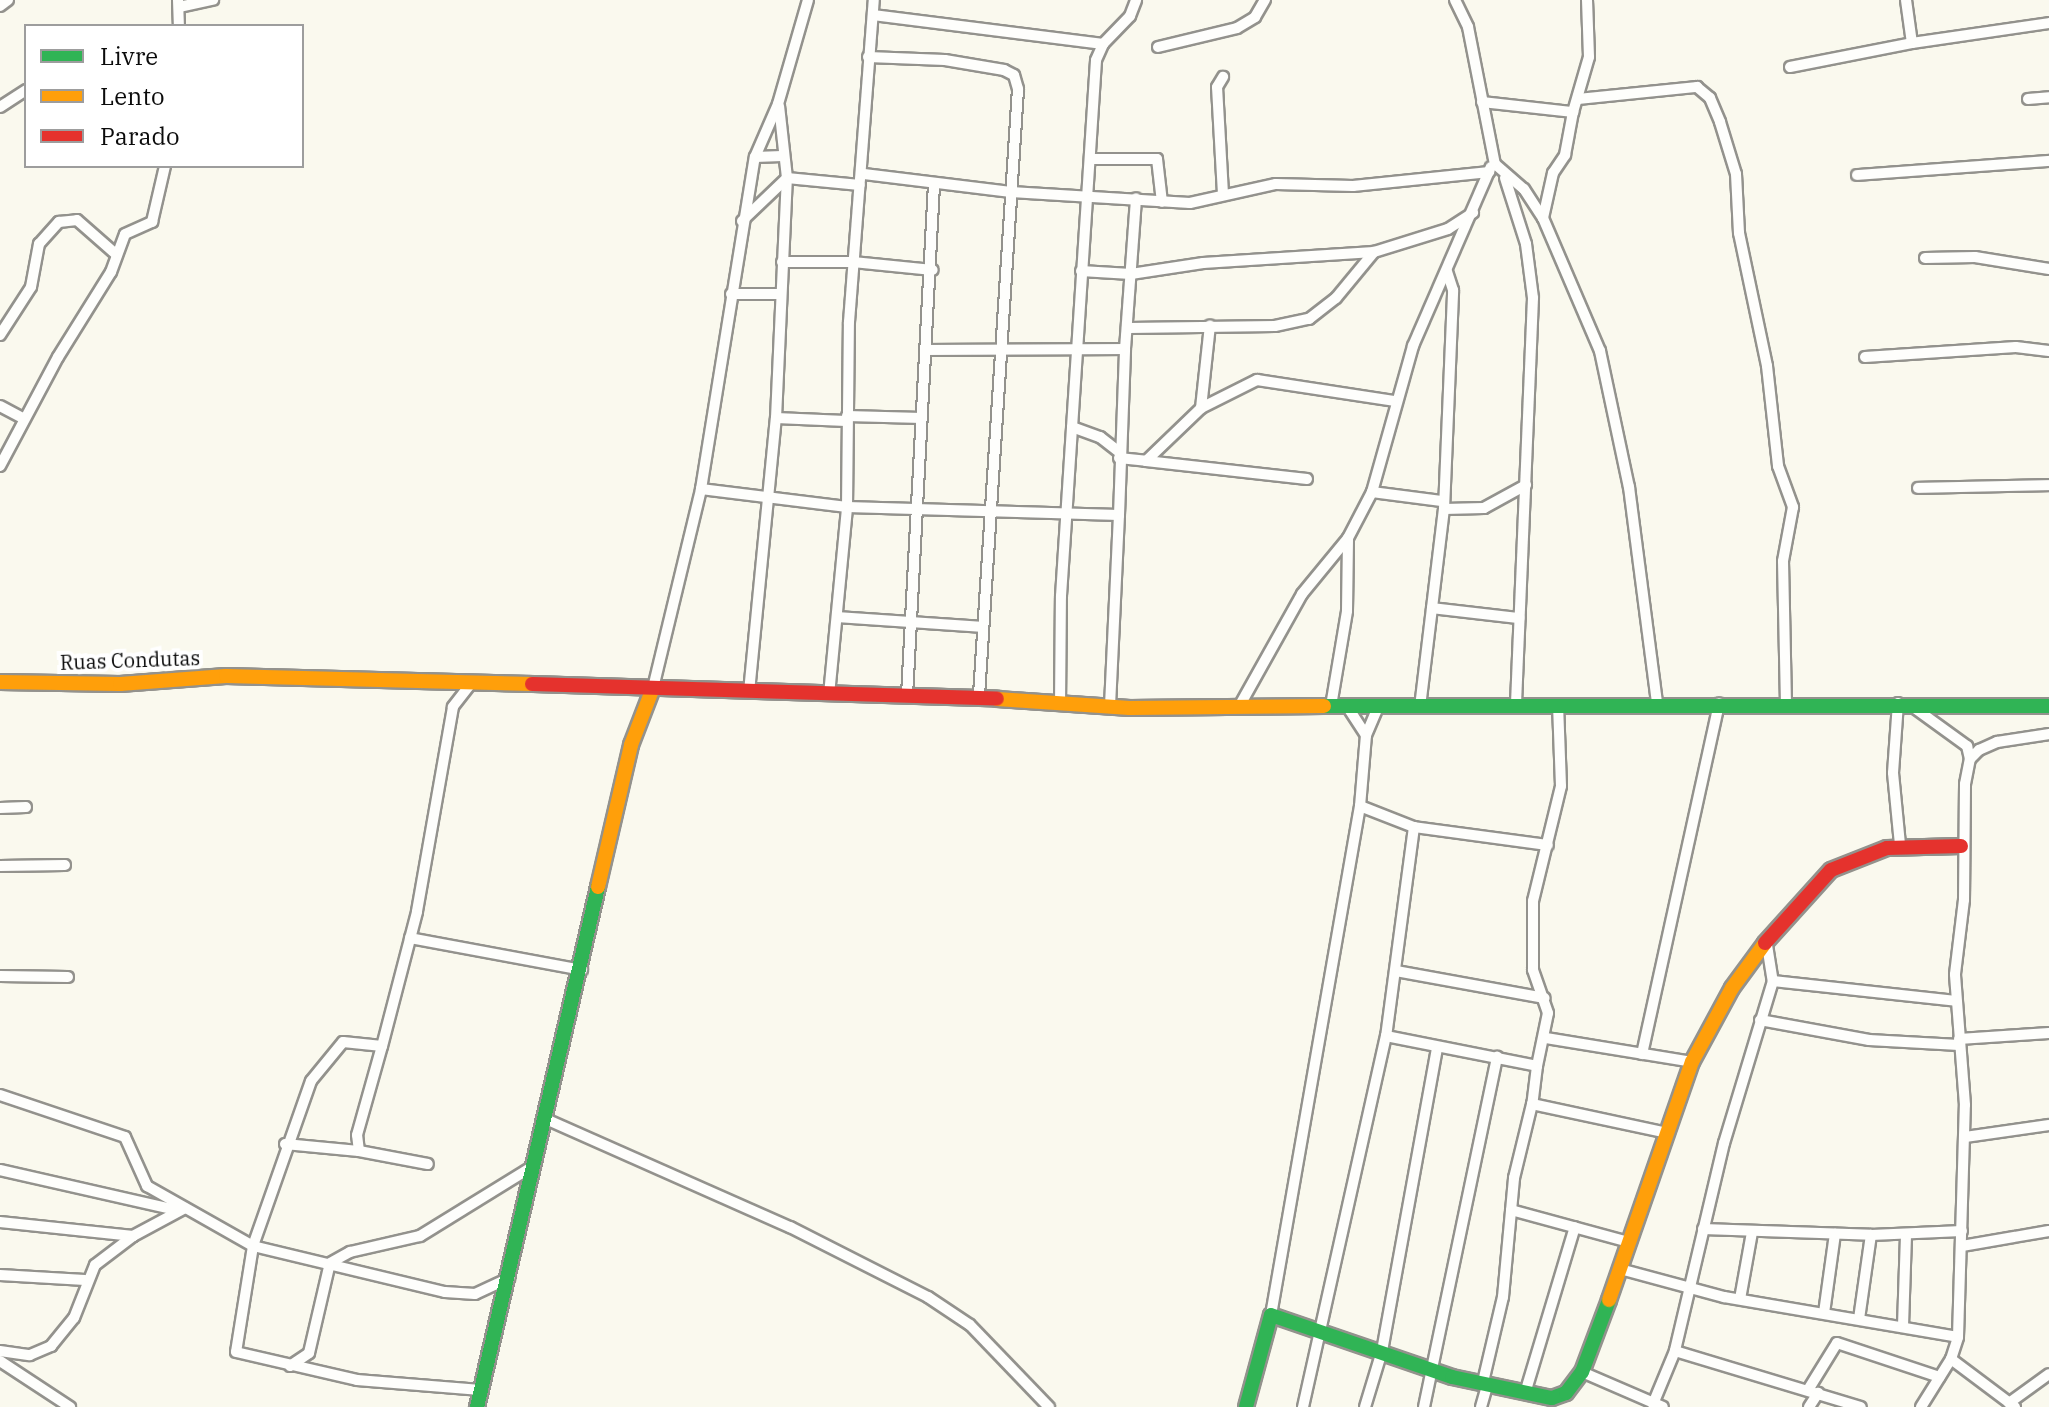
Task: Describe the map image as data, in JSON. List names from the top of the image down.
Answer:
{
  "streets": {
    "street": ["Ruas Condutas"]
  },
  "legend": ["Livre", "Lento", "Parado"]
}
